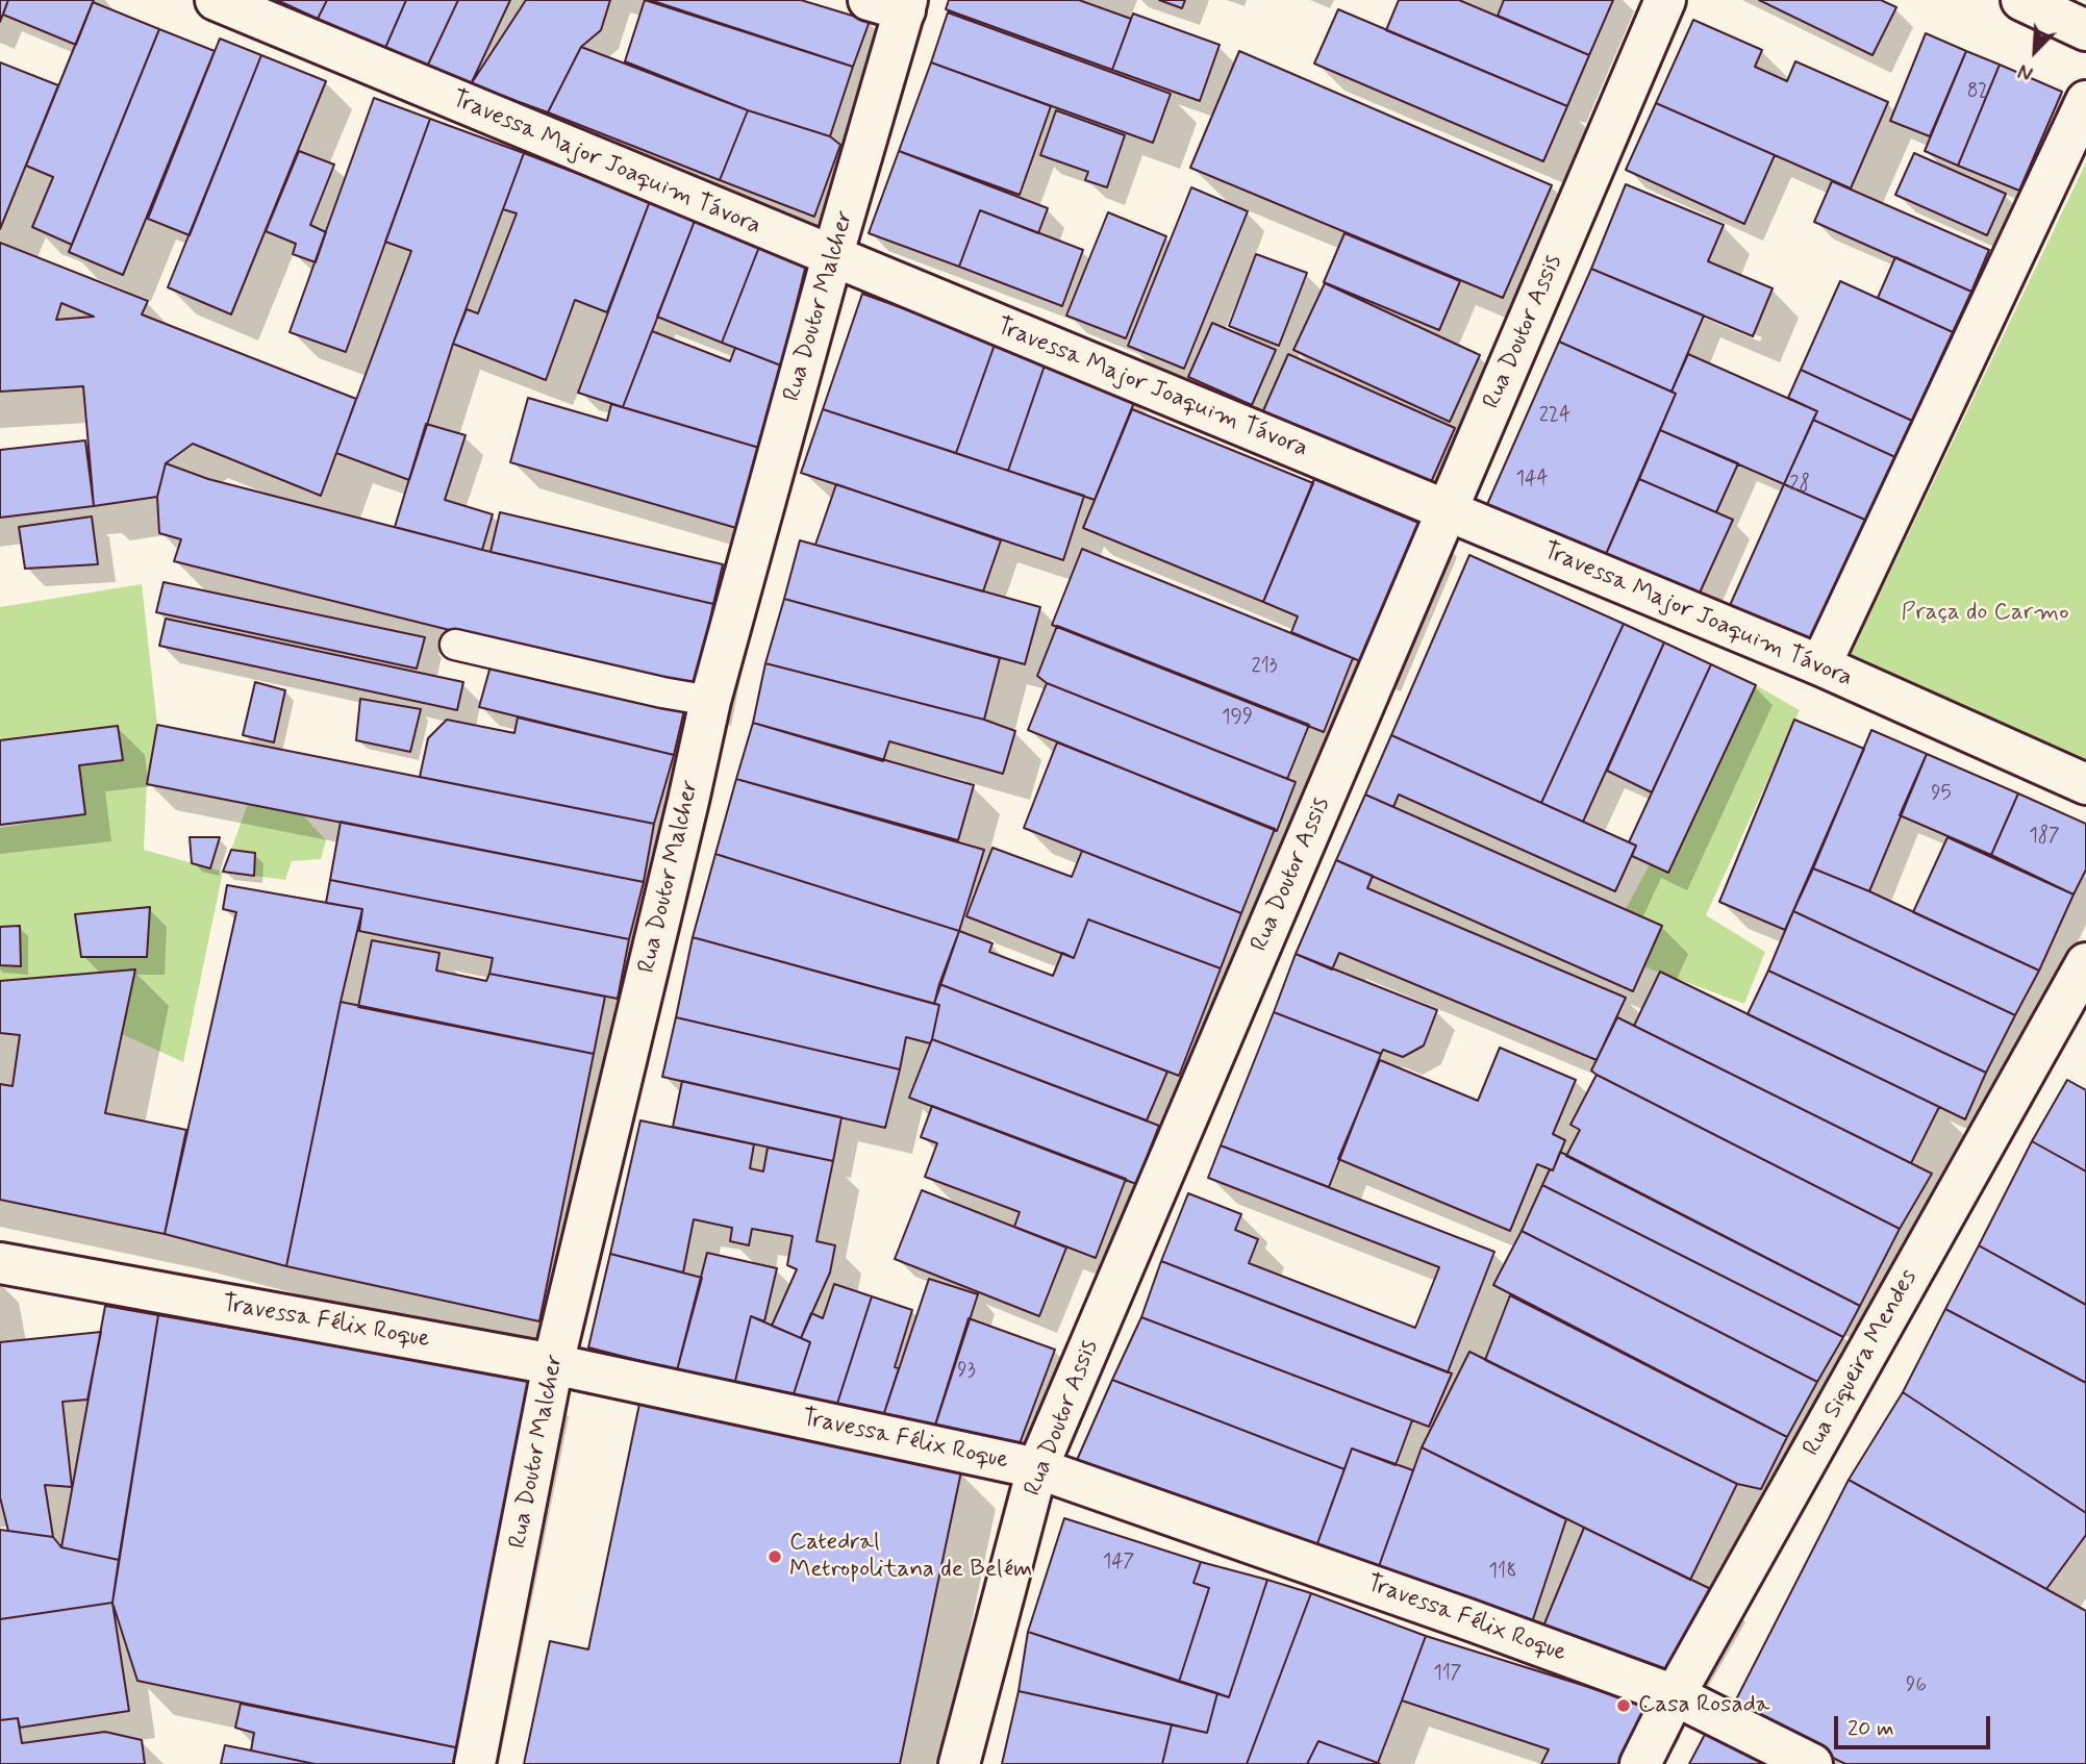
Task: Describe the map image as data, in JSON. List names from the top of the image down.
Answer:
{
  "streets": {
    "street": [
      "Travessa Major Joaquim Távora",
      "Rua Doutor Malcher",
      "Rua Doutor Assis",
      "Travessa Félix Roque",
      "Rua Siqueira Mendes"
    ]
  },
  "crossings": [
    ["Travessa Major Joaquim Távora", "Rua Doutor Malcher"],
    ["Travessa Major Joaquim Távora", "Rua Doutor Assis"],
    ["Rua Doutor Malcher", "Travessa Félix Roque"],
    ["Rua Doutor Assis", "Travessa Félix Roque"],
    ["Travessa Félix Roque", "Rua Siqueira Mendes"]
  ],
  "parks": ["Praça do Carmo"],
  "places": ["Catedral Metropolitana de Belém", "Casa Rosada"],
  "house_numbers": [
    "82",
    "224",
    "144",
    "28",
    "213",
    "199",
    "95",
    "187",
    "93",
    "147",
    "118",
    "117",
    "96"
  ],
  "scale_bar": "20 m",
  "north": "bottom left"
}
